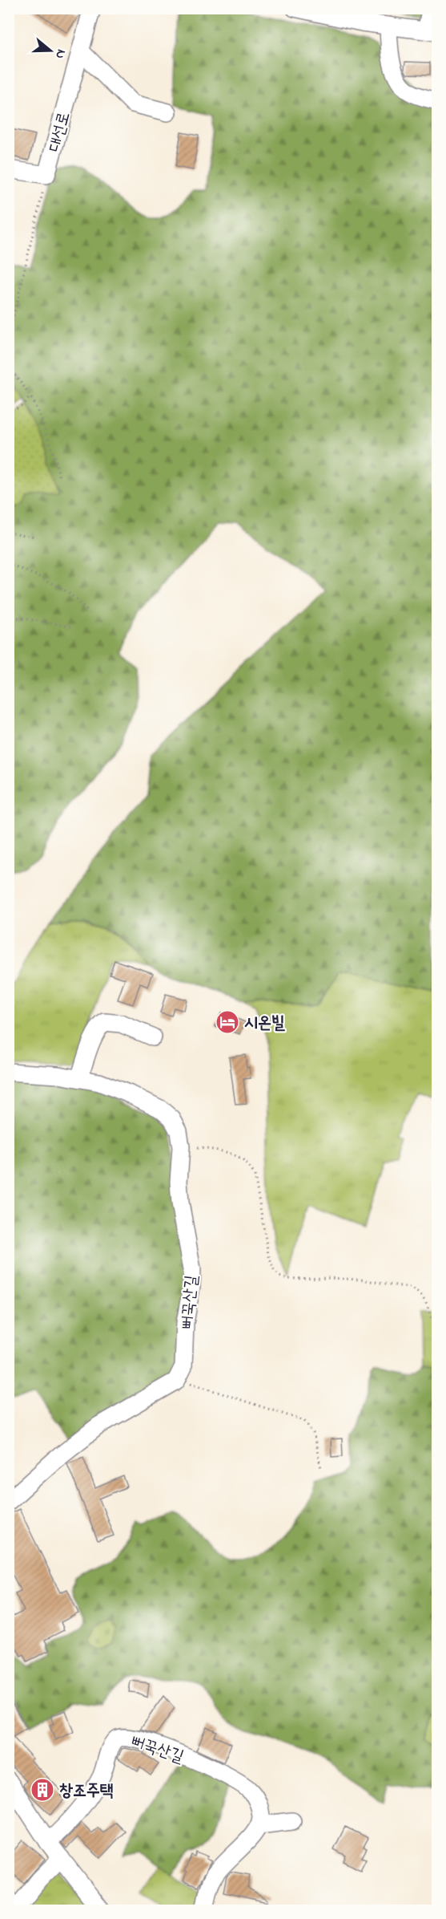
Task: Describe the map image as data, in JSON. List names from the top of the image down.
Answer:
{
  "streets": {
    "street": ["대선로", "뻐꾹산길"]
  },
  "places": {
    "hotel": ["시온빌"],
    "building": ["창조주택"]
  },
  "north": "right"
}
